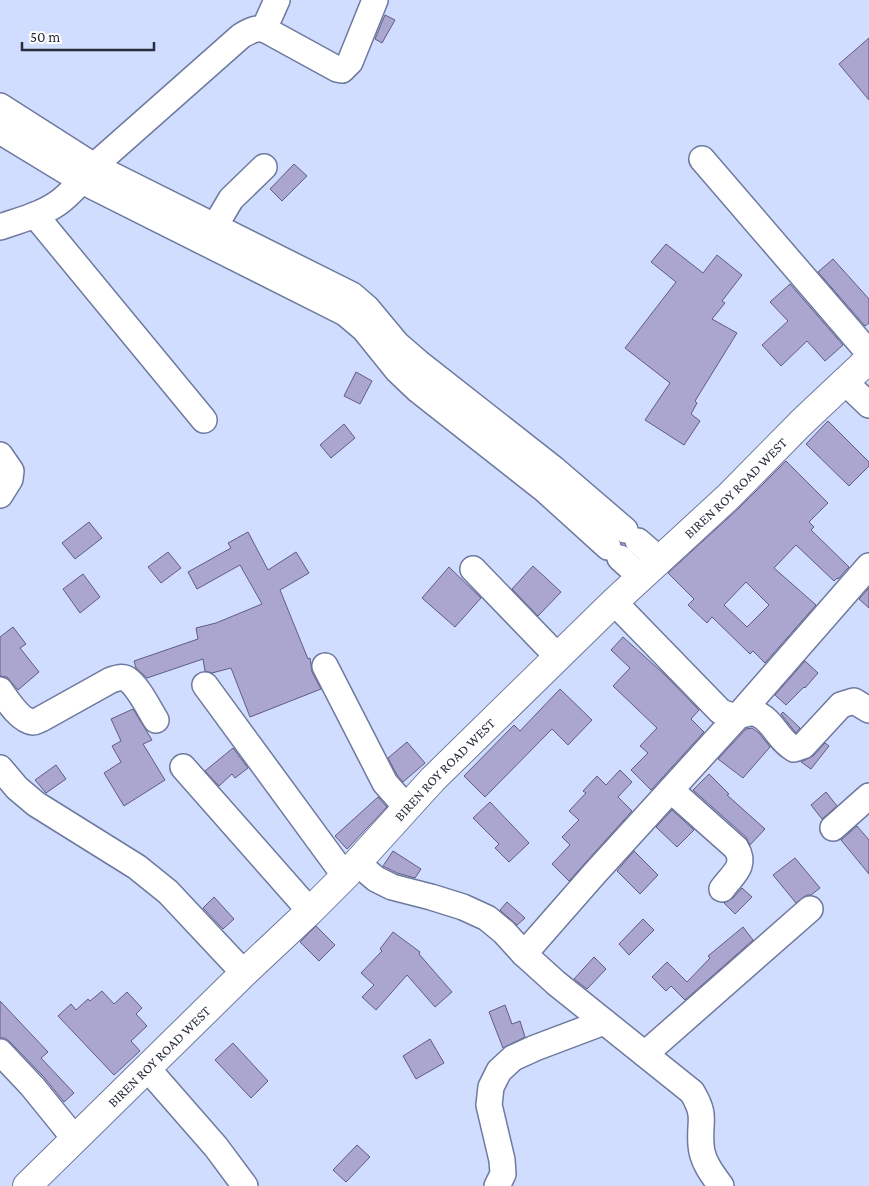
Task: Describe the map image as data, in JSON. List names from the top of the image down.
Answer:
{
  "streets": {
    "main road": ["BIREN ROY ROAD WEST"]
  },
  "scale_bar": "50 m"
}
